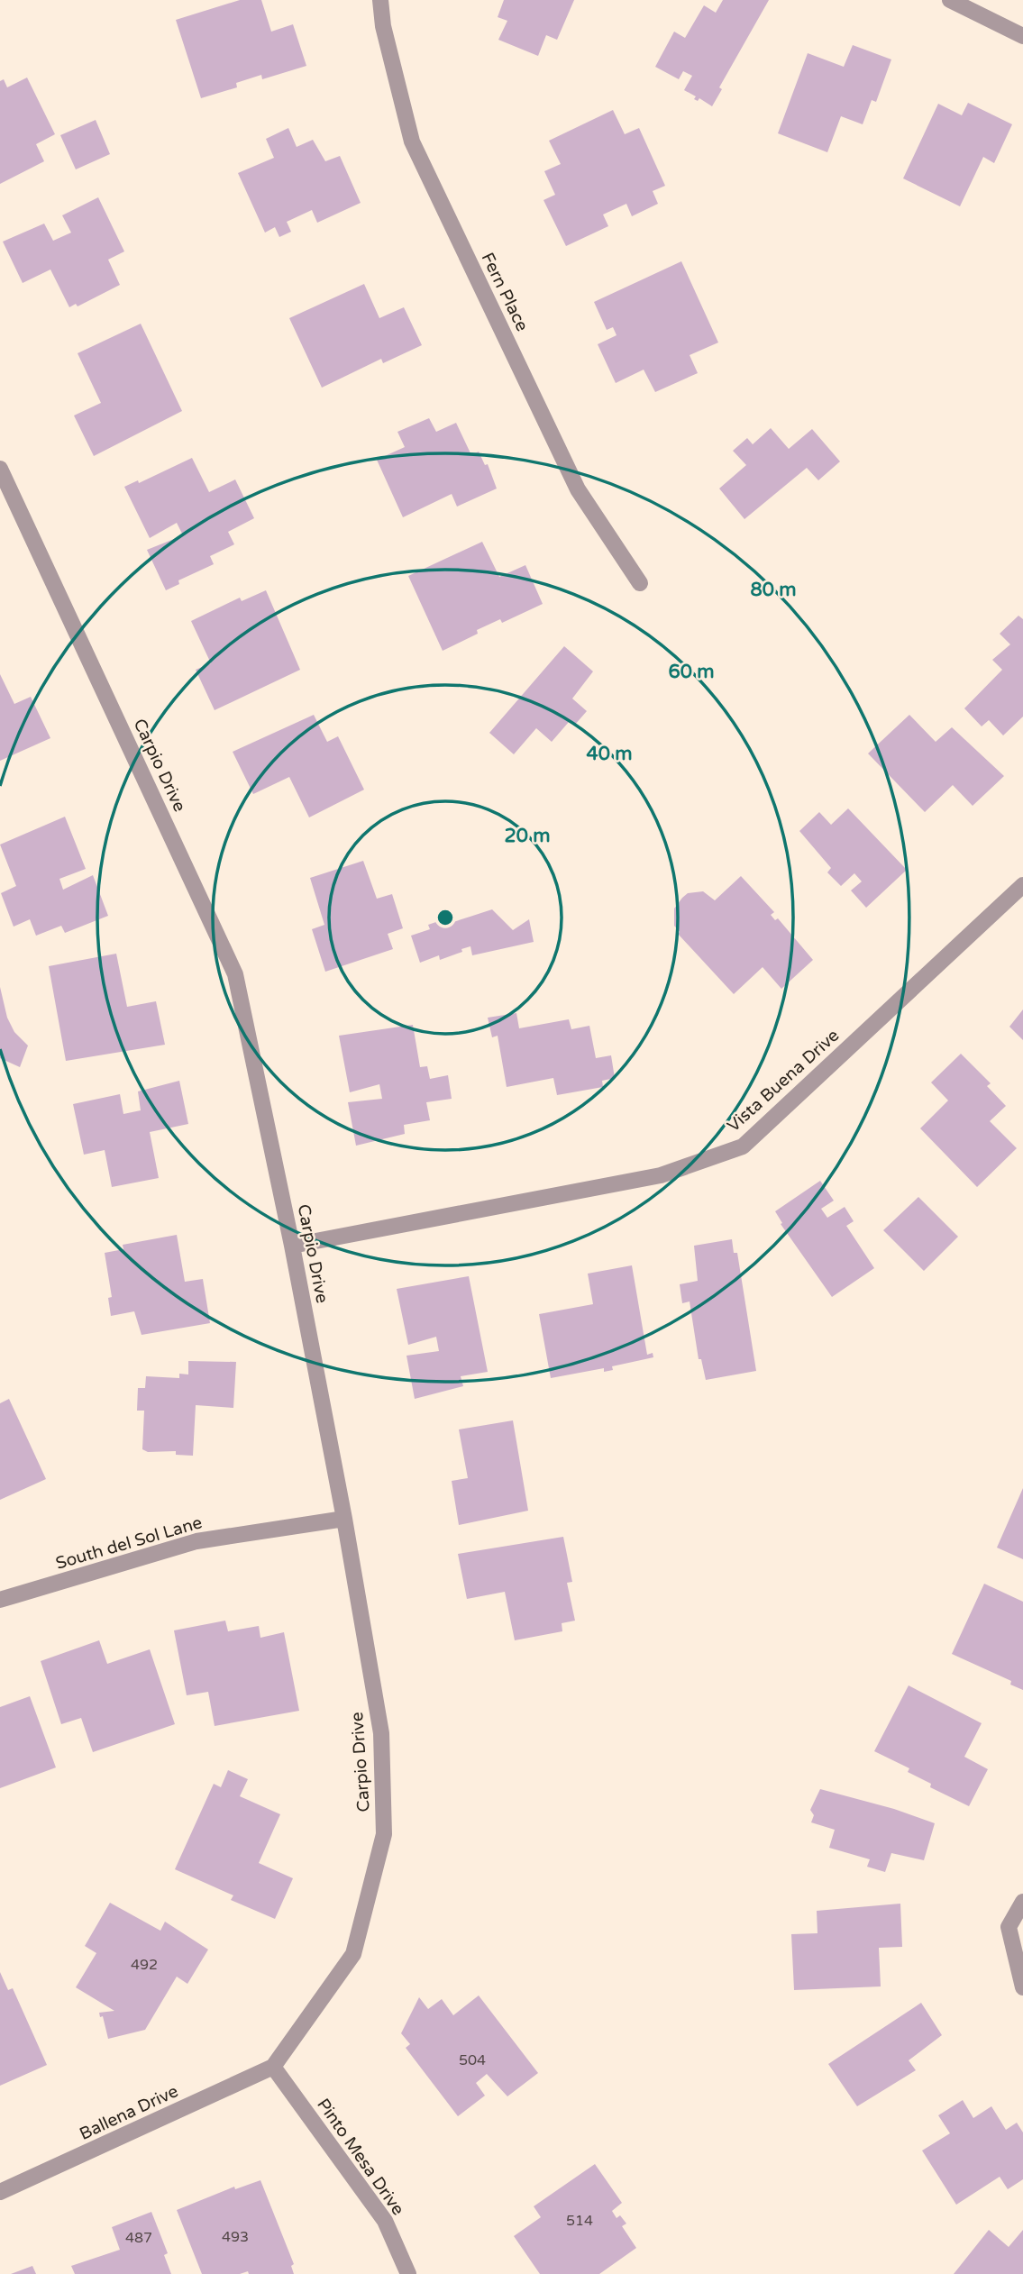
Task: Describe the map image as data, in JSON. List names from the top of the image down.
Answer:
{
  "streets": {
    "street": [
      "Fern Place",
      "Carpio Drive",
      "Vista Buena Drive",
      "South del Sol Lane",
      "Ballena Drive",
      "Pinto Mesa Drive"
    ]
  },
  "crossings": [
    ["Carpio Drive", "Vista Buena Drive"],
    ["Carpio Drive", "South del Sol Lane"],
    ["Carpio Drive", "Ballena Drive"],
    ["Carpio Drive", "Pinto Mesa Drive"],
    ["Ballena Drive", "Pinto Mesa Drive"]
  ],
  "house_numbers": [
    "492",
    "504",
    "514",
    "493",
    "487"
  ],
  "rings": [
    "80 m",
    "60 m",
    "40 m",
    "20 m"
  ]
}
